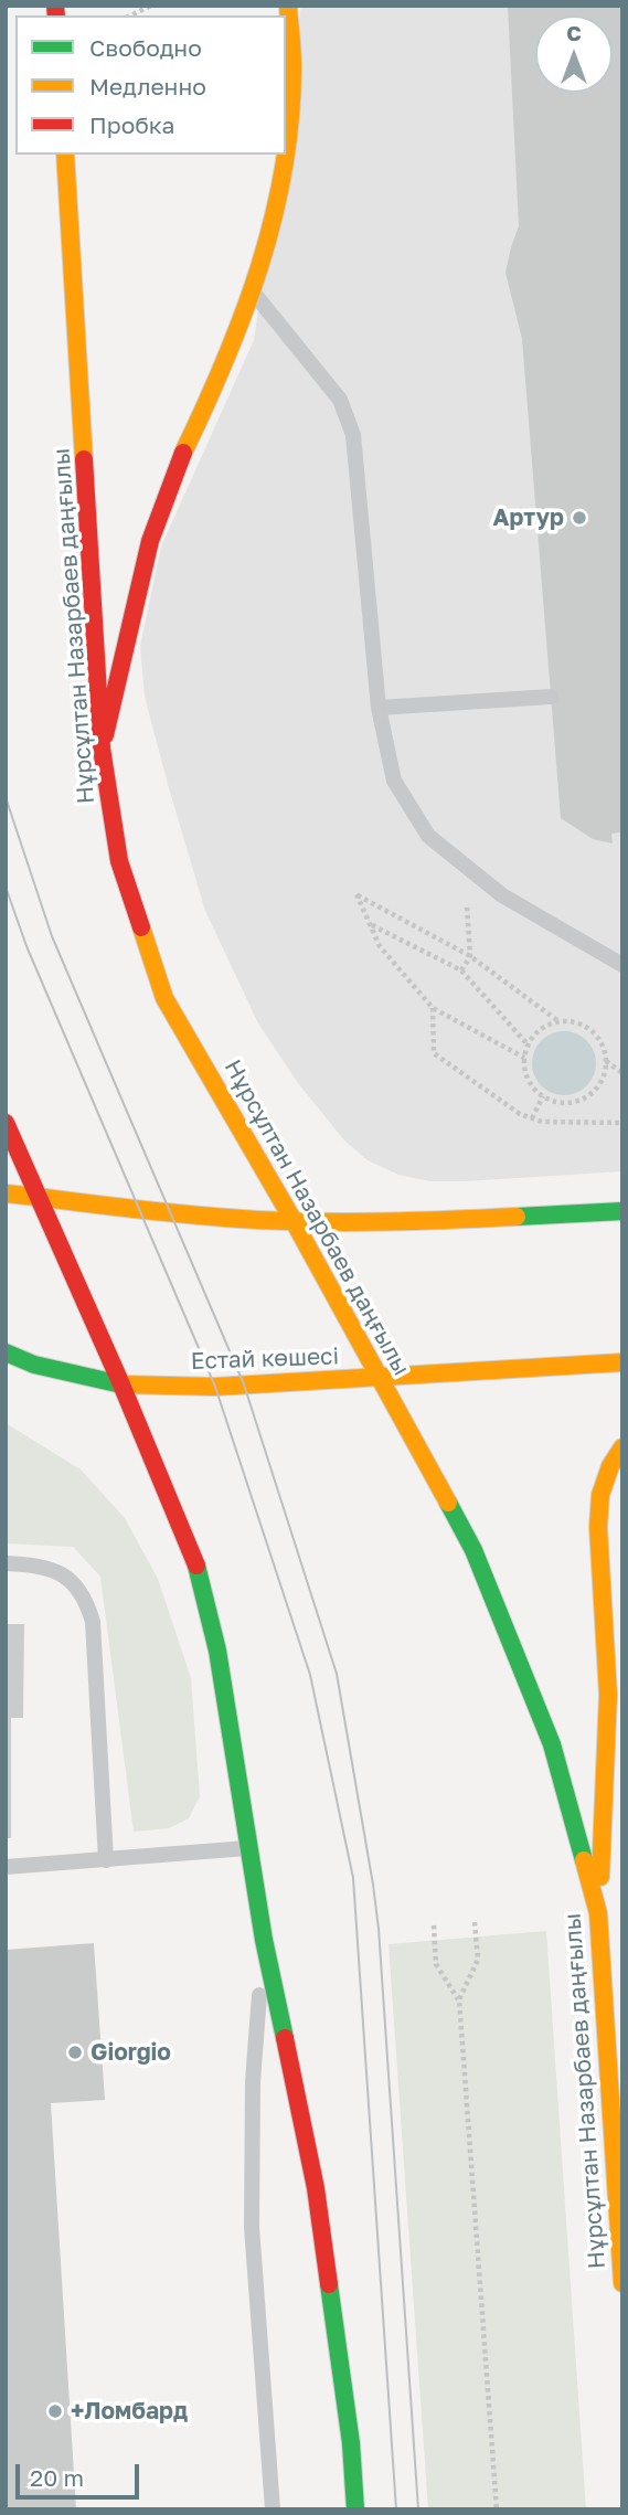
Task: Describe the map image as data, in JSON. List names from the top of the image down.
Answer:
{
  "streets": {
    "main road": ["Нұрсұлтан Назарбаев даңғылы", "Естай көшесі"]
  },
  "crossings": [
    ["Нұрсұлтан Назарбаев даңғылы", "Естай көшесі"]
  ],
  "places": ["Артур", "Giorgio", "+Ломбард"],
  "legend": ["Свободно", "Медленно", "Пробка"],
  "scale_bar": "20 m",
  "north": "top"
}
